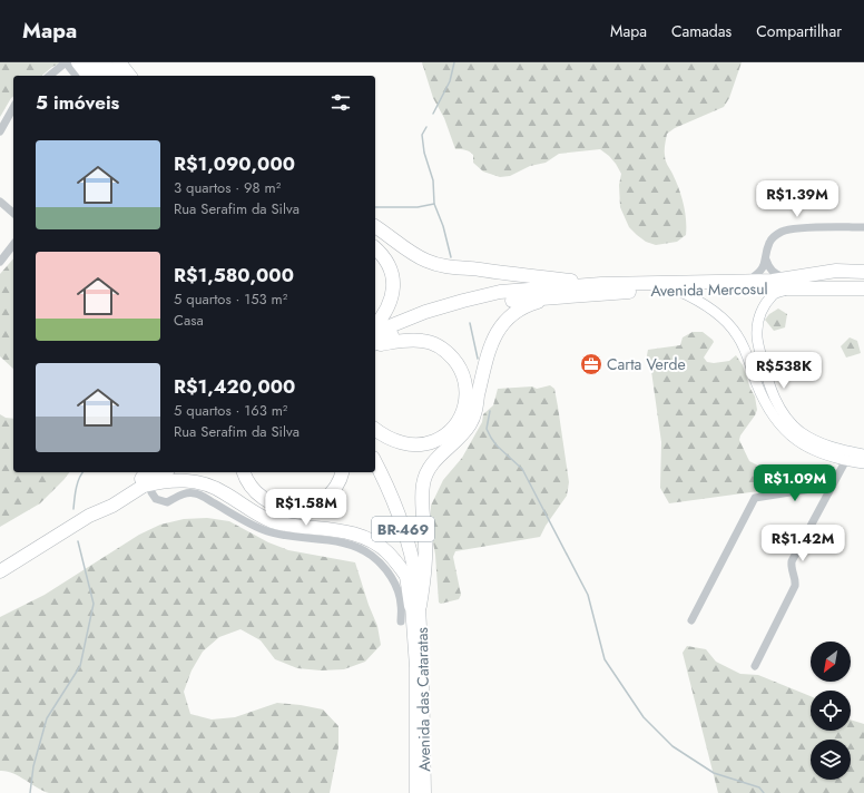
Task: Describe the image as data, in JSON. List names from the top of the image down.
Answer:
{
  "streets": {
    "highway": ["Avenida Mercosul", "BR-469"],
    "main road": ["Avenida das Cataratas"]
  },
  "crossings": [
    ["BR-469", "Avenida das Cataratas"]
  ],
  "places": {
    "office": ["Carta Verde"]
  },
  "north": "bottom left",
  "page": {
    "header": "Mapa",
    "nav": ["Mapa", "Camadas", "Compartilhar"],
    "heading": "5 imóveis",
    "list": [
      {
        "name": "R$1,090,000",
        "note": "3 quartos · 98 m² · Rua Serafim da Silva"
      },
      {
        "name": "R$1,580,000",
        "note": "5 quartos · 153 m² · Casa"
      },
      {
        "name": "R$1,420,000",
        "note": "5 quartos · 163 m² · Rua Serafim da Silva"
      }
    ],
    "price": [
      "R$1.39M",
      "R$538K",
      "R$1.09M",
      "R$1.58M",
      "R$1.42M"
    ]
  }
}
